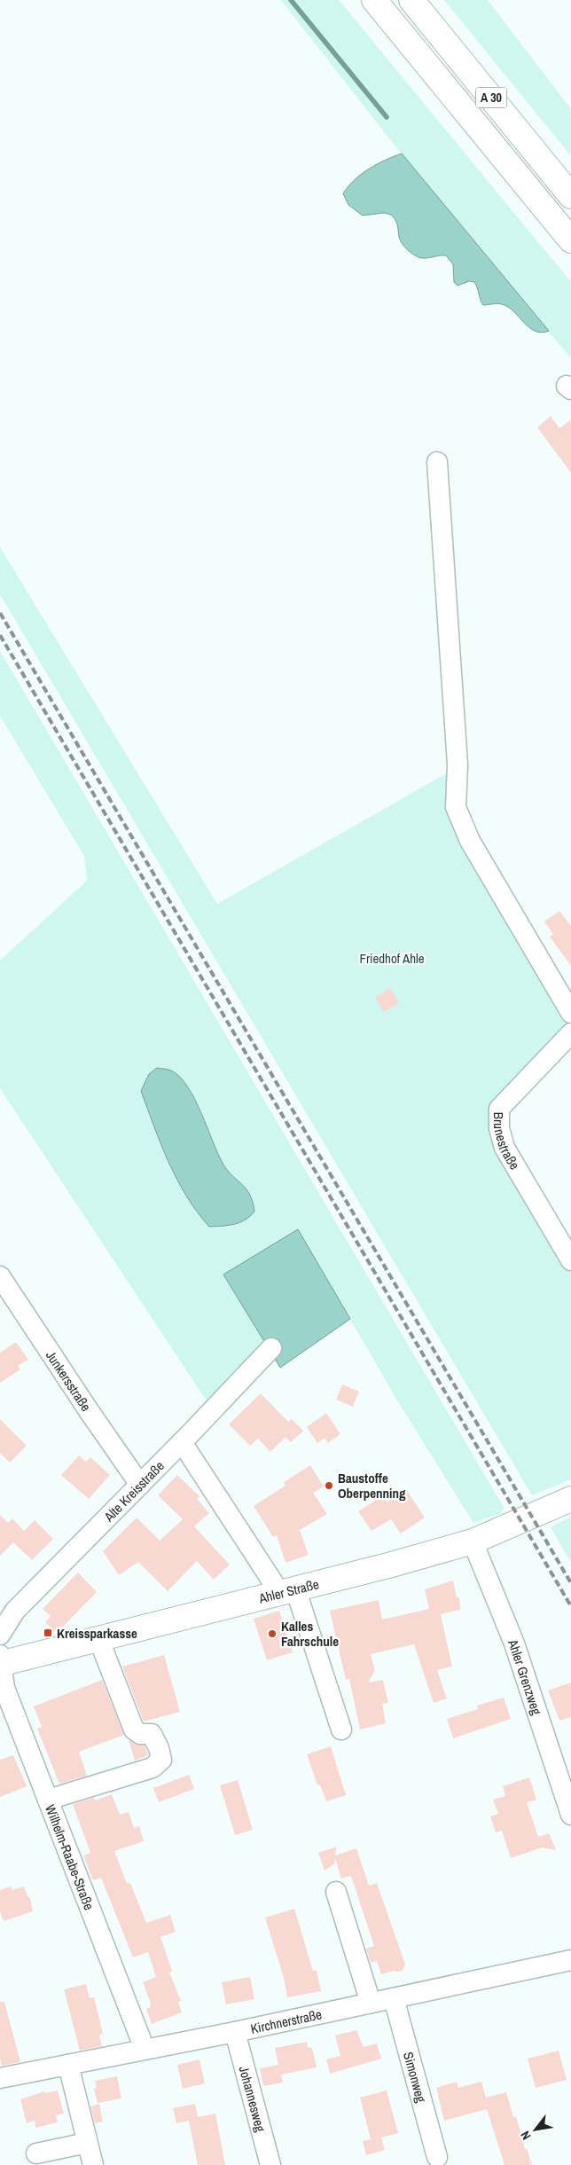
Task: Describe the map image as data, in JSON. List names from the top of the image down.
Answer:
{
  "streets": {
    "main road": ["A 30", "Ahler Straße"],
    "street": [
      "Brunestraße",
      "Junkersstraße",
      "Alte Kreisstraße",
      "Ahler Grenzweg",
      "Wilhelm-Raabe-Straße",
      "Kirchnerstraße",
      "Simonweg",
      "Johannesweg"
    ]
  },
  "crossings": [
    ["Junkersstraße", "Alte Kreisstraße"],
    ["Ahler Straße", "Ahler Grenzweg"],
    ["Ahler Straße", "Wilhelm-Raabe-Straße"],
    ["Wilhelm-Raabe-Straße", "Kirchnerstraße"],
    ["Kirchnerstraße", "Simonweg"],
    ["Kirchnerstraße", "Johannesweg"]
  ],
  "parks": ["Friedhof Ahle"],
  "places": {
    "other": ["Baustoffe Oberpenning", "Kalles Fahrschule"],
    "transit": ["Kreissparkasse"]
  },
  "north": "bottom left"
}
